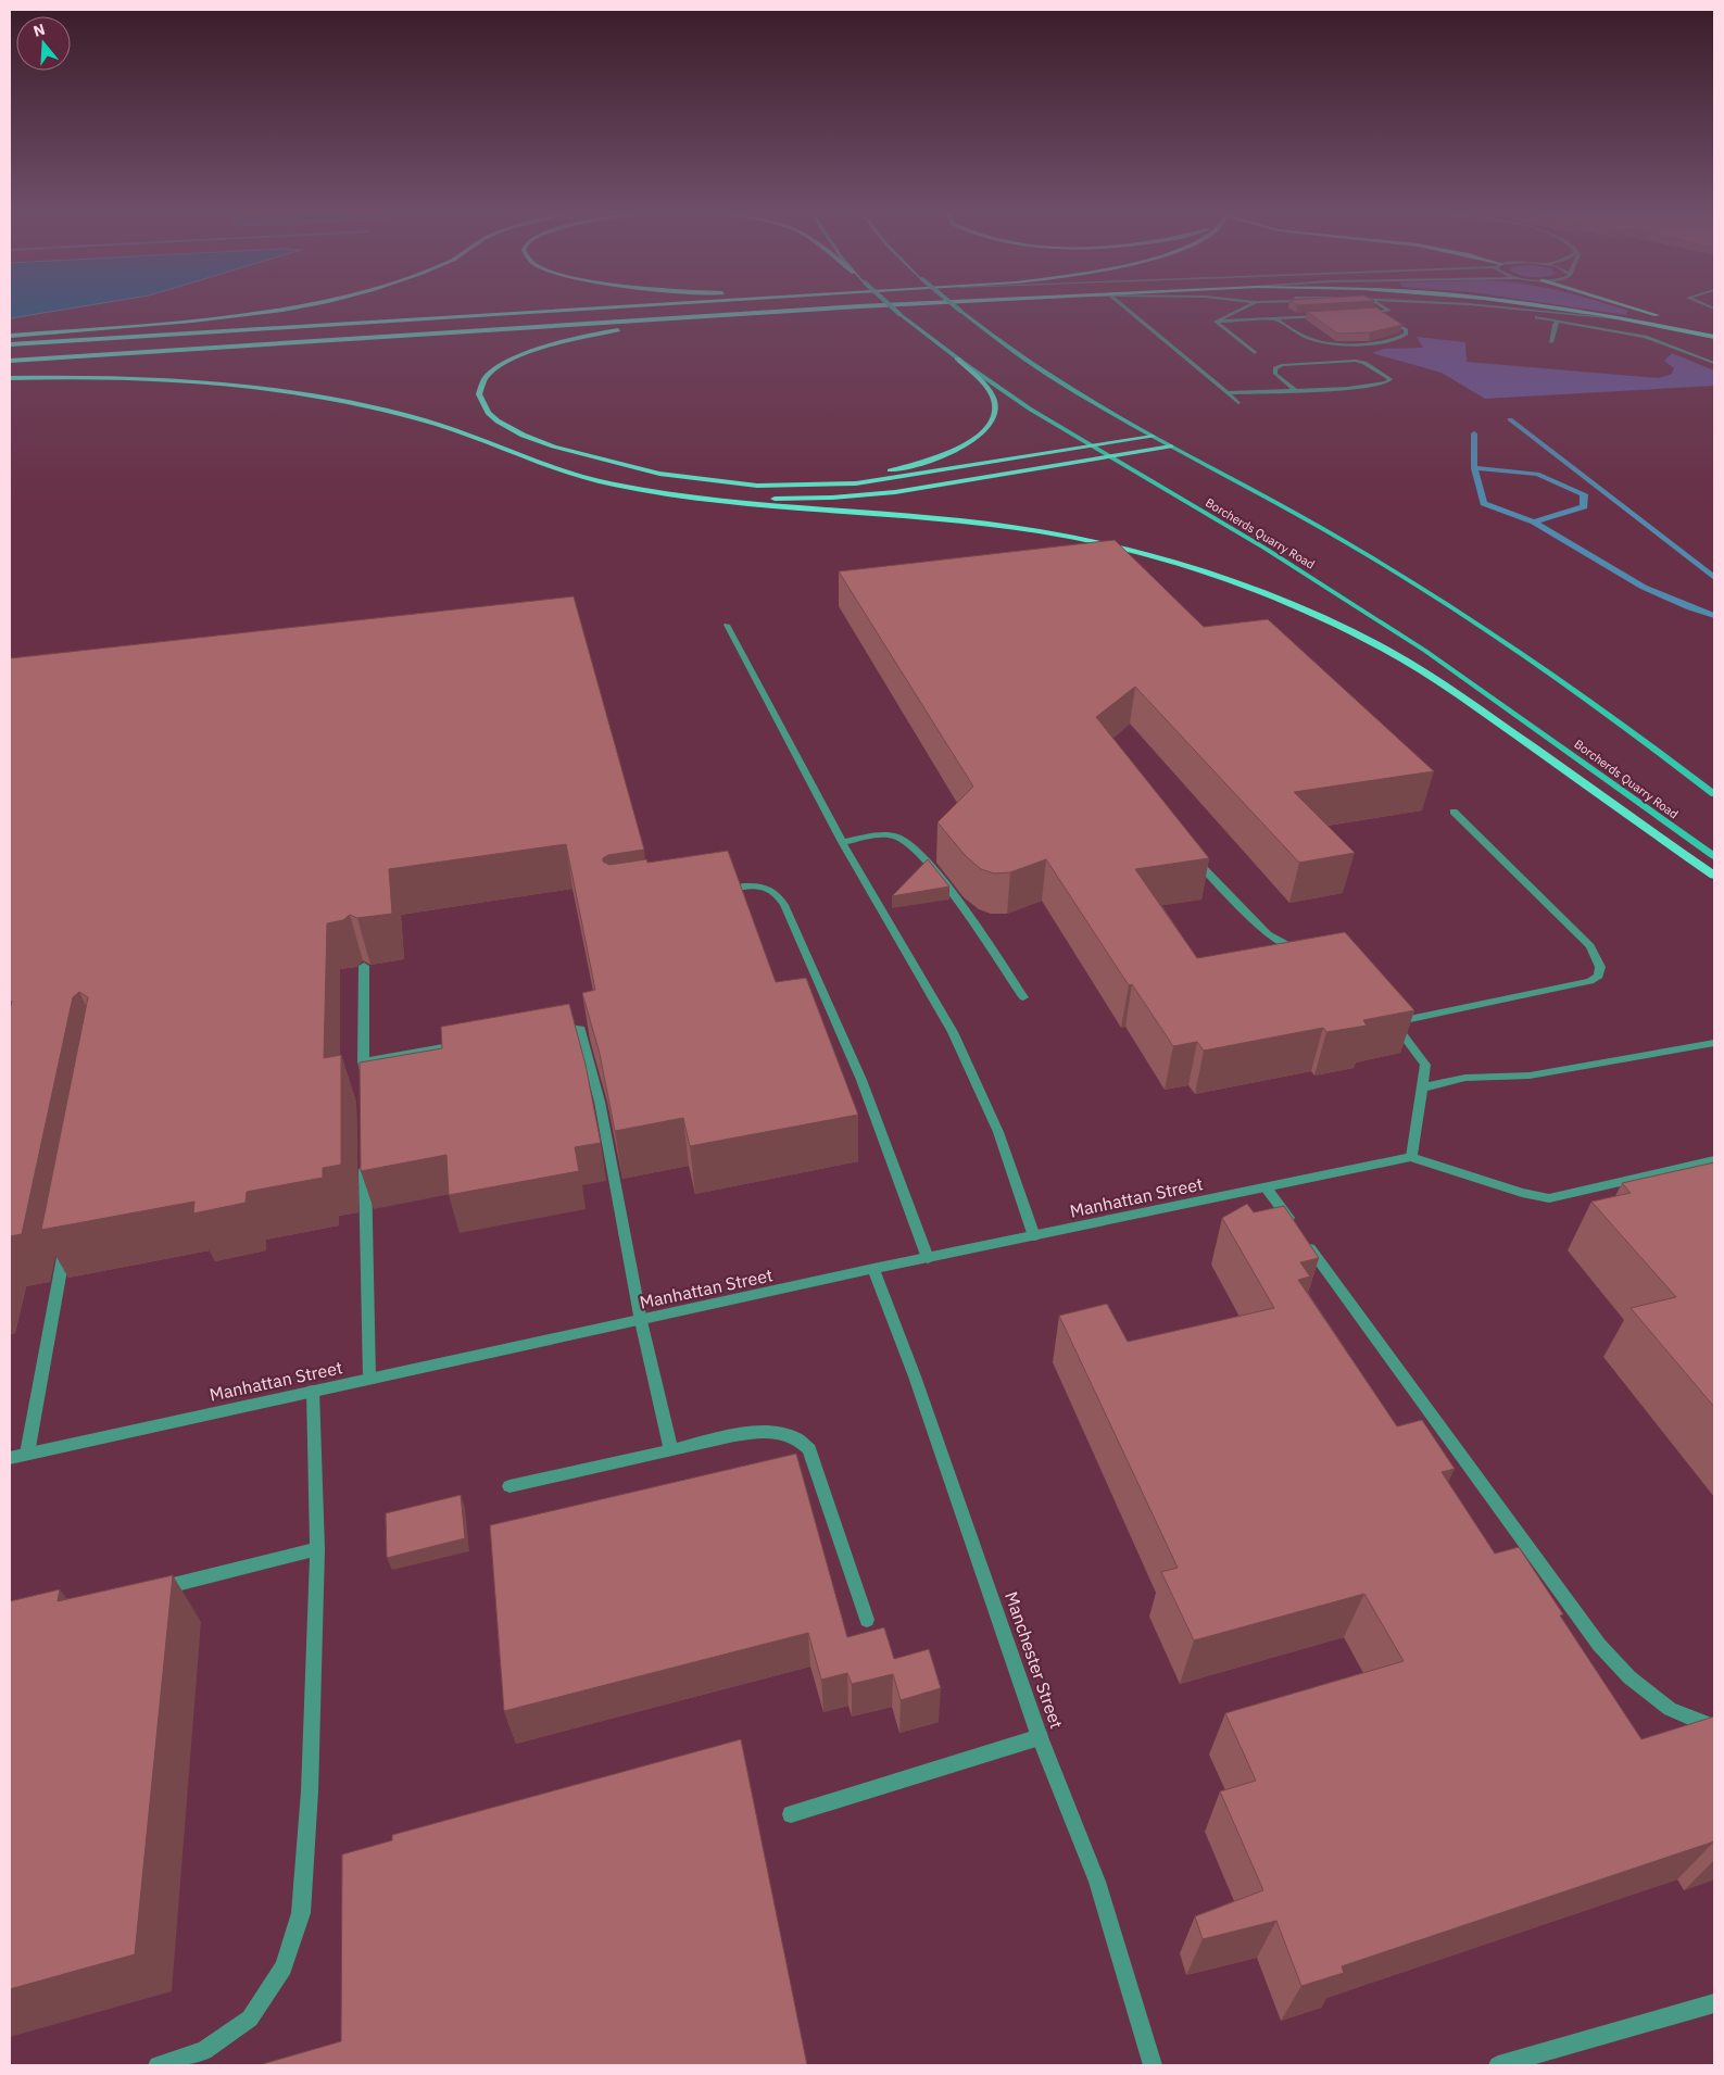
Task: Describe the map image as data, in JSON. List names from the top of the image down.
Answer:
{
  "streets": {
    "main road": ["Borcherds Quarry Road"],
    "street": ["Manhattan Street", "Manchester Street"]
  },
  "crossings": [
    ["Manhattan Street", "Manchester Street"]
  ],
  "north": "top"
}
